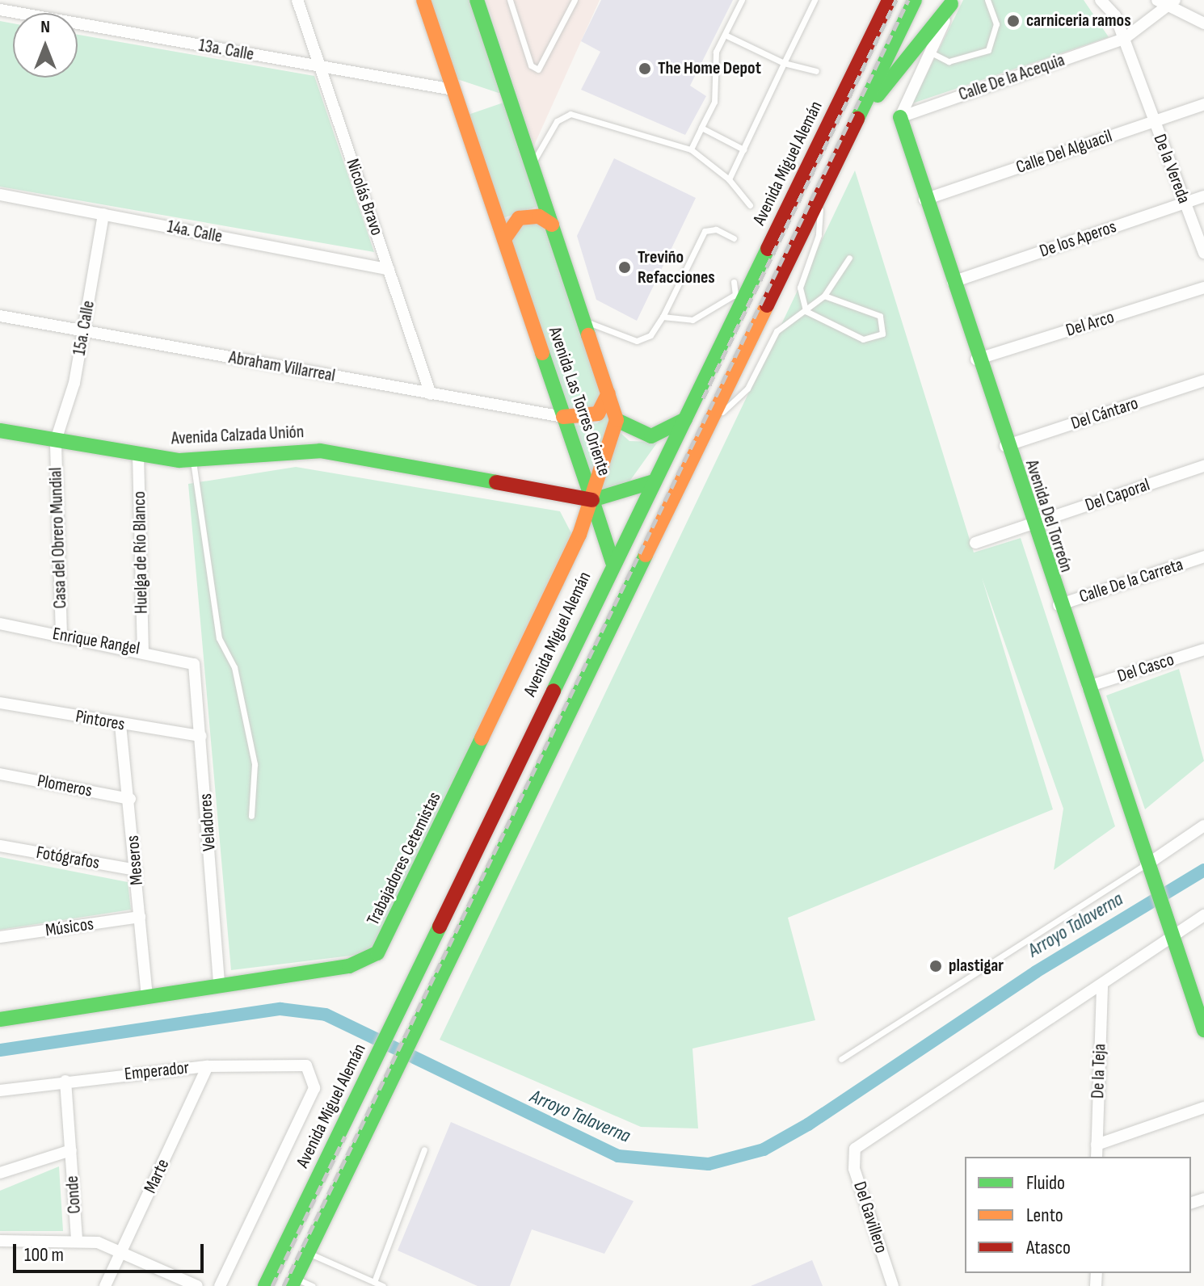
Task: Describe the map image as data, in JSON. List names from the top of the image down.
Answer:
{
  "streets": {
    "main road": [
      "Avenida Miguel Alemán",
      "Avenida Las Torres Oriente",
      "Avenida Calzada Unión",
      "Avenida Del Torreón",
      "Trabajadores Cetemistas"
    ],
    "street": [
      "13a. Calle",
      "Calle De la Acequia",
      "Calle Del Alguacil",
      "De la Vereda",
      "Nicolás Bravo",
      "14a. Calle",
      "De los Aperos",
      "Del Arco",
      "15a. Calle",
      "Abraham Villarreal",
      "Del Cántaro",
      "Del Caporal",
      "Casa del Obrero Mundial",
      "Huelga de Río Blanco",
      "Calle De la Carreta",
      "Enrique Rangel",
      "Del Casco",
      "Pintores",
      "Plomeros",
      "Veladores",
      "Fotógrafos",
      "Meseros",
      "Músicos",
      "Emperador",
      "De la Teja",
      "Marte",
      "Conde",
      "Del Gavillero"
    ]
  },
  "crossings": [
    ["13a. Calle", "Nicolás Bravo"],
    ["13a. Calle", "Avenida Las Torres Oriente"],
    ["Calle De la Acequia", "De la Vereda"],
    ["Calle De la Acequia", "Avenida Del Torreón"],
    ["Calle Del Alguacil", "De la Vereda"],
    ["Calle Del Alguacil", "Avenida Del Torreón"],
    ["Avenida Miguel Alemán", "Emperador"],
    ["De la Vereda", "De los Aperos"],
    ["Nicolás Bravo", "14a. Calle"],
    ["Nicolás Bravo", "Abraham Villarreal"],
    ["14a. Calle", "15a. Calle"],
    ["De los Aperos", "Avenida Del Torreón"],
    ["Del Arco", "Avenida Del Torreón"],
    ["15a. Calle", "Abraham Villarreal"],
    ["15a. Calle", "Avenida Calzada Unión"],
    ["15a. Calle", "Casa del Obrero Mundial"],
    ["Abraham Villarreal", "Avenida Las Torres Oriente"],
    ["Avenida Las Torres Oriente", "Avenida Calzada Unión"],
    ["Avenida Las Torres Oriente", "Trabajadores Cetemistas"],
    ["Del Cántaro", "Avenida Del Torreón"],
    ["Avenida Calzada Unión", "Casa del Obrero Mundial"],
    ["Avenida Calzada Unión", "Huelga de Río Blanco"],
    ["Avenida Calzada Unión", "Trabajadores Cetemistas"],
    ["Del Caporal", "Avenida Del Torreón"],
    ["Avenida Del Torreón", "Calle De la Carreta"],
    ["Avenida Del Torreón", "Del Casco"],
    ["Casa del Obrero Mundial", "Enrique Rangel"],
    ["Huelga de Río Blanco", "Enrique Rangel"],
    ["Enrique Rangel", "Veladores"],
    ["Pintores", "Veladores"],
    ["Pintores", "Meseros"],
    ["Plomeros", "Meseros"],
    ["Veladores", "Trabajadores Cetemistas"],
    ["Fotógrafos", "Meseros"],
    ["Trabajadores Cetemistas", "Meseros"],
    ["Meseros", "Músicos"],
    ["Emperador", "Marte"],
    ["Emperador", "Conde"],
    ["De la Teja", "Del Gavillero"]
  ],
  "water": ["Arroyo Talaverna"],
  "places": [
    "carniceria ramos",
    "The Home Depot",
    "Treviño Refacciones",
    "plastigar"
  ],
  "legend": ["Fluido", "Lento", "Atasco"],
  "scale_bar": "100 m",
  "north": "top"
}
